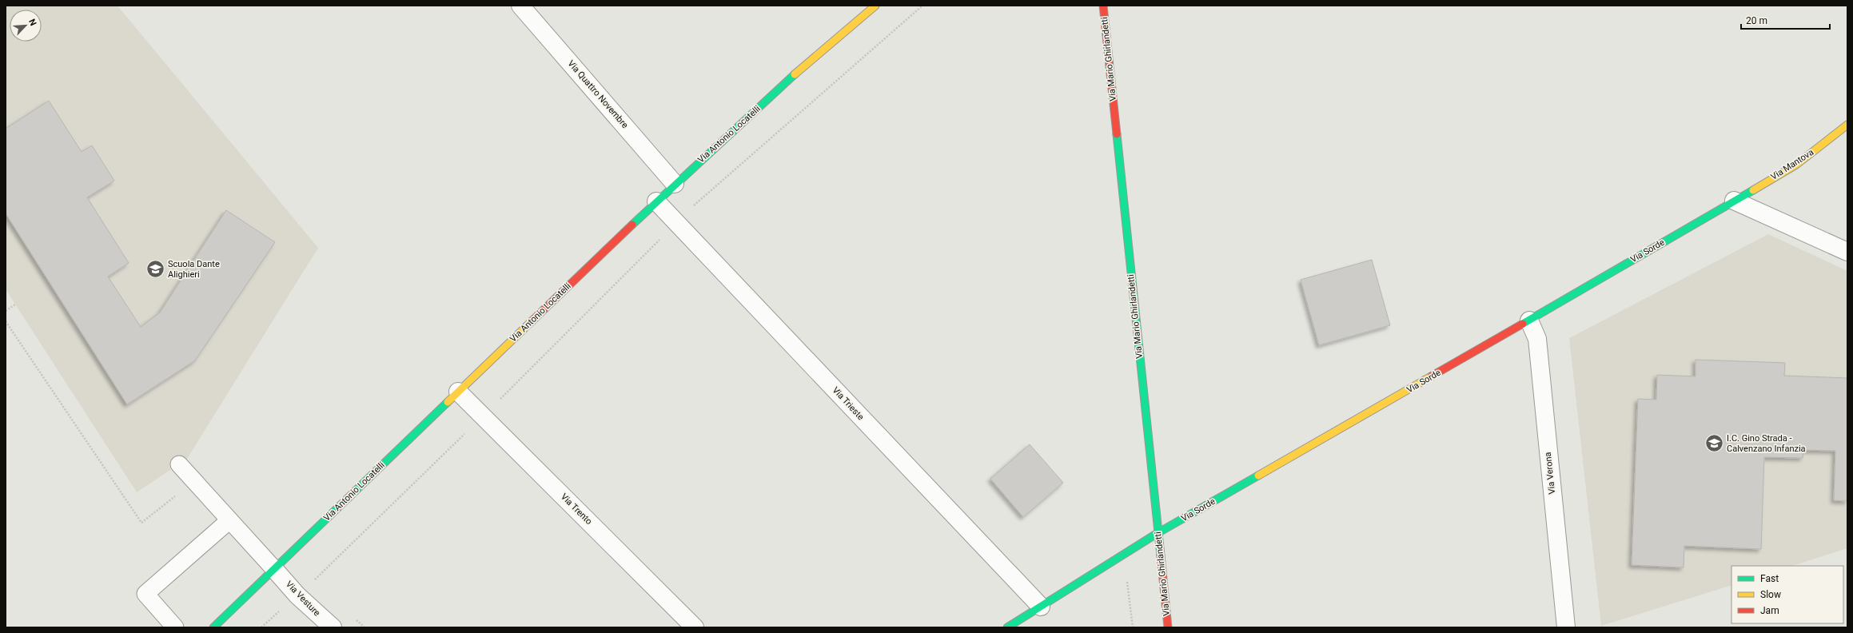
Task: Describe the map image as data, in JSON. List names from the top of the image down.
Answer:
{
  "streets": {
    "street": [
      "Via Mario Ghirlandetti",
      "Via Quattro Novembre",
      "Via Antonio Locatelli",
      "Via Mantova",
      "Via Sorde",
      "Via Trieste",
      "Via Verona",
      "Via Trento",
      "Via Vesture"
    ]
  },
  "crossings": [
    ["Via Mario Ghirlandetti", "Via Sorde"],
    ["Via Quattro Novembre", "Via Antonio Locatelli"],
    ["Via Antonio Locatelli", "Via Trieste"],
    ["Via Antonio Locatelli", "Via Trento"],
    ["Via Antonio Locatelli", "Via Vesture"],
    ["Via Mantova", "Via Sorde"],
    ["Via Sorde", "Via Trieste"],
    ["Via Sorde", "Via Verona"]
  ],
  "places": {
    "school or university": ["Scuola Dante Alighieri", "I.C. Gino Strada - Calvenzano Infanzia"]
  },
  "legend": ["Fast", "Slow", "Jam"],
  "scale_bar": "20 m",
  "north": "top right"
}
